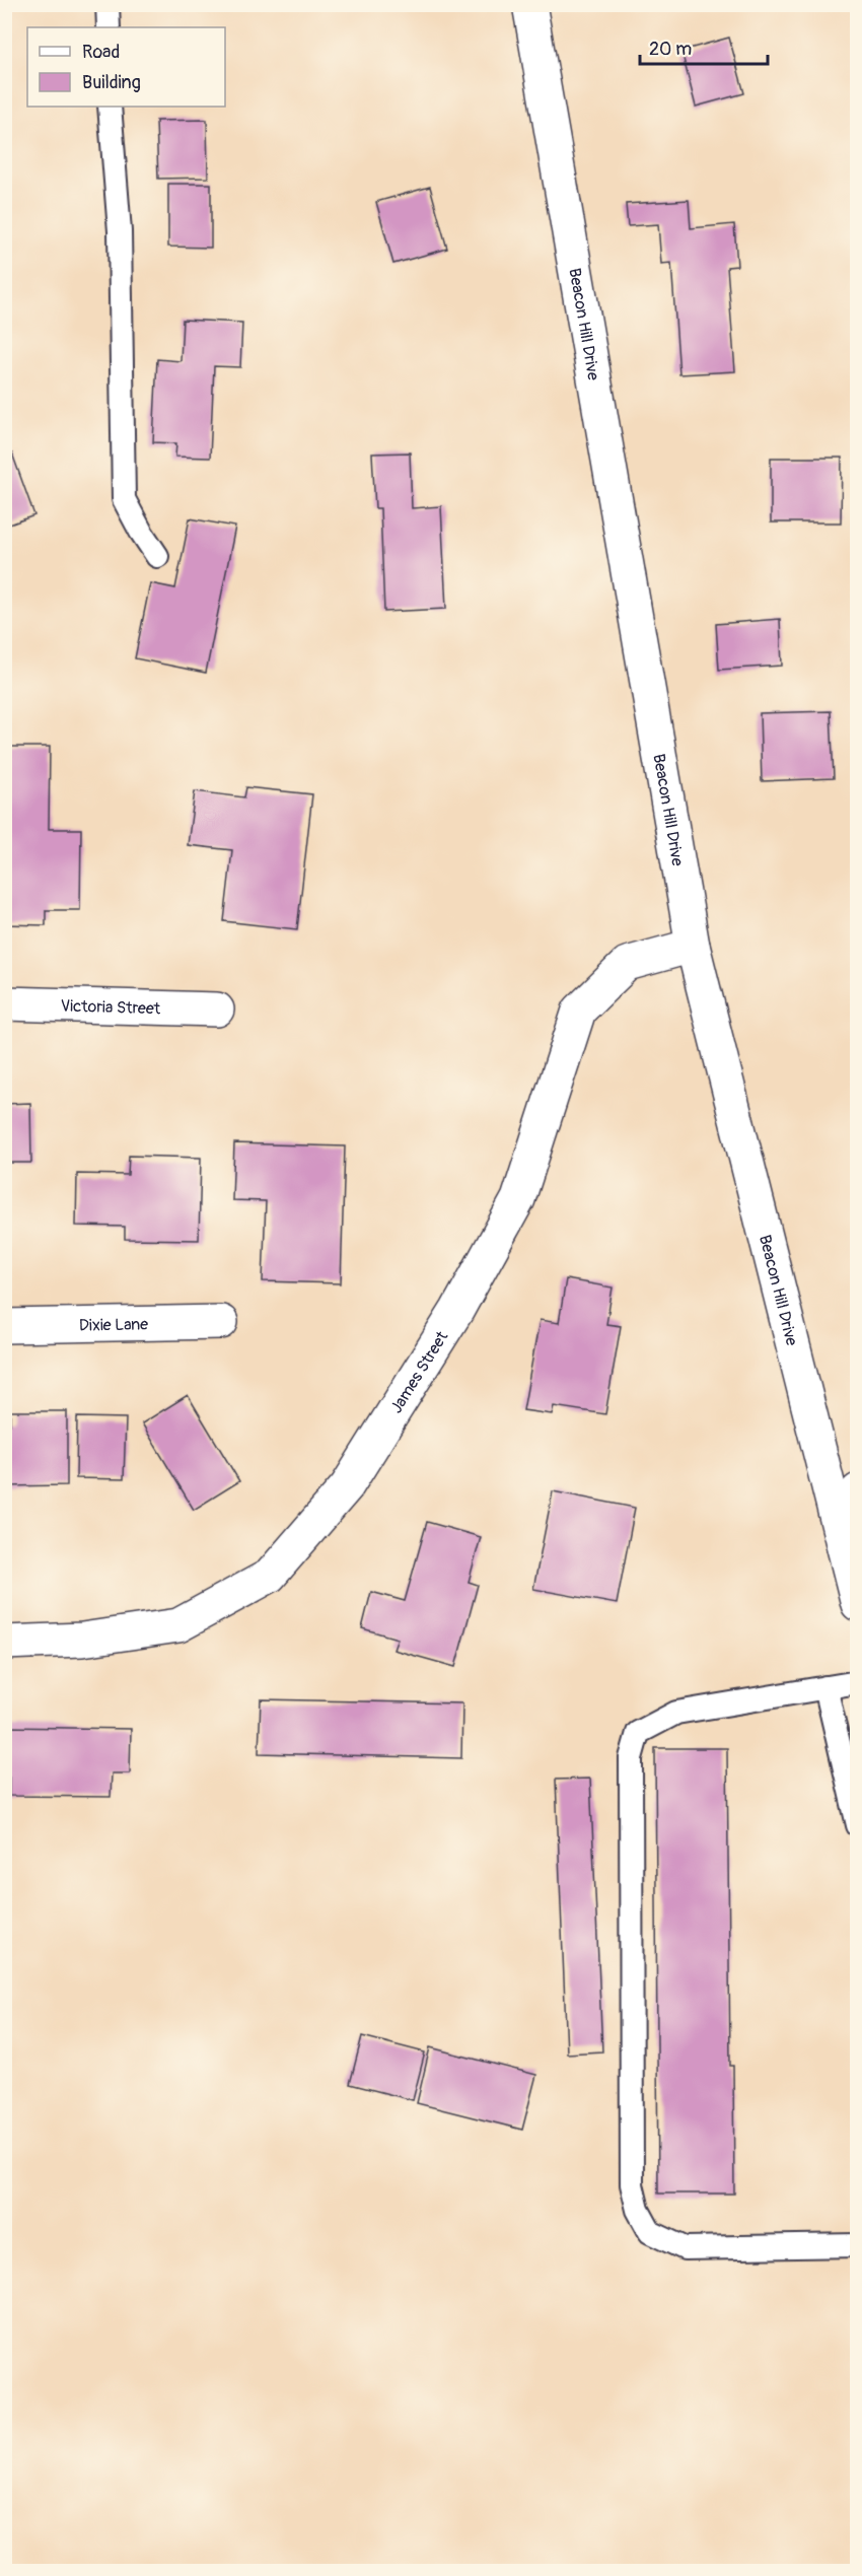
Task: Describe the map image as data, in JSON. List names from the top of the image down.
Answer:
{
  "streets": {
    "street": [
      "Beacon Hill Drive",
      "Victoria Street",
      "Dixie Lane",
      "James Street"
    ]
  },
  "crossings": [
    ["Beacon Hill Drive", "James Street"]
  ],
  "legend": ["Road", "Building"],
  "scale_bar": "20 m"
}
